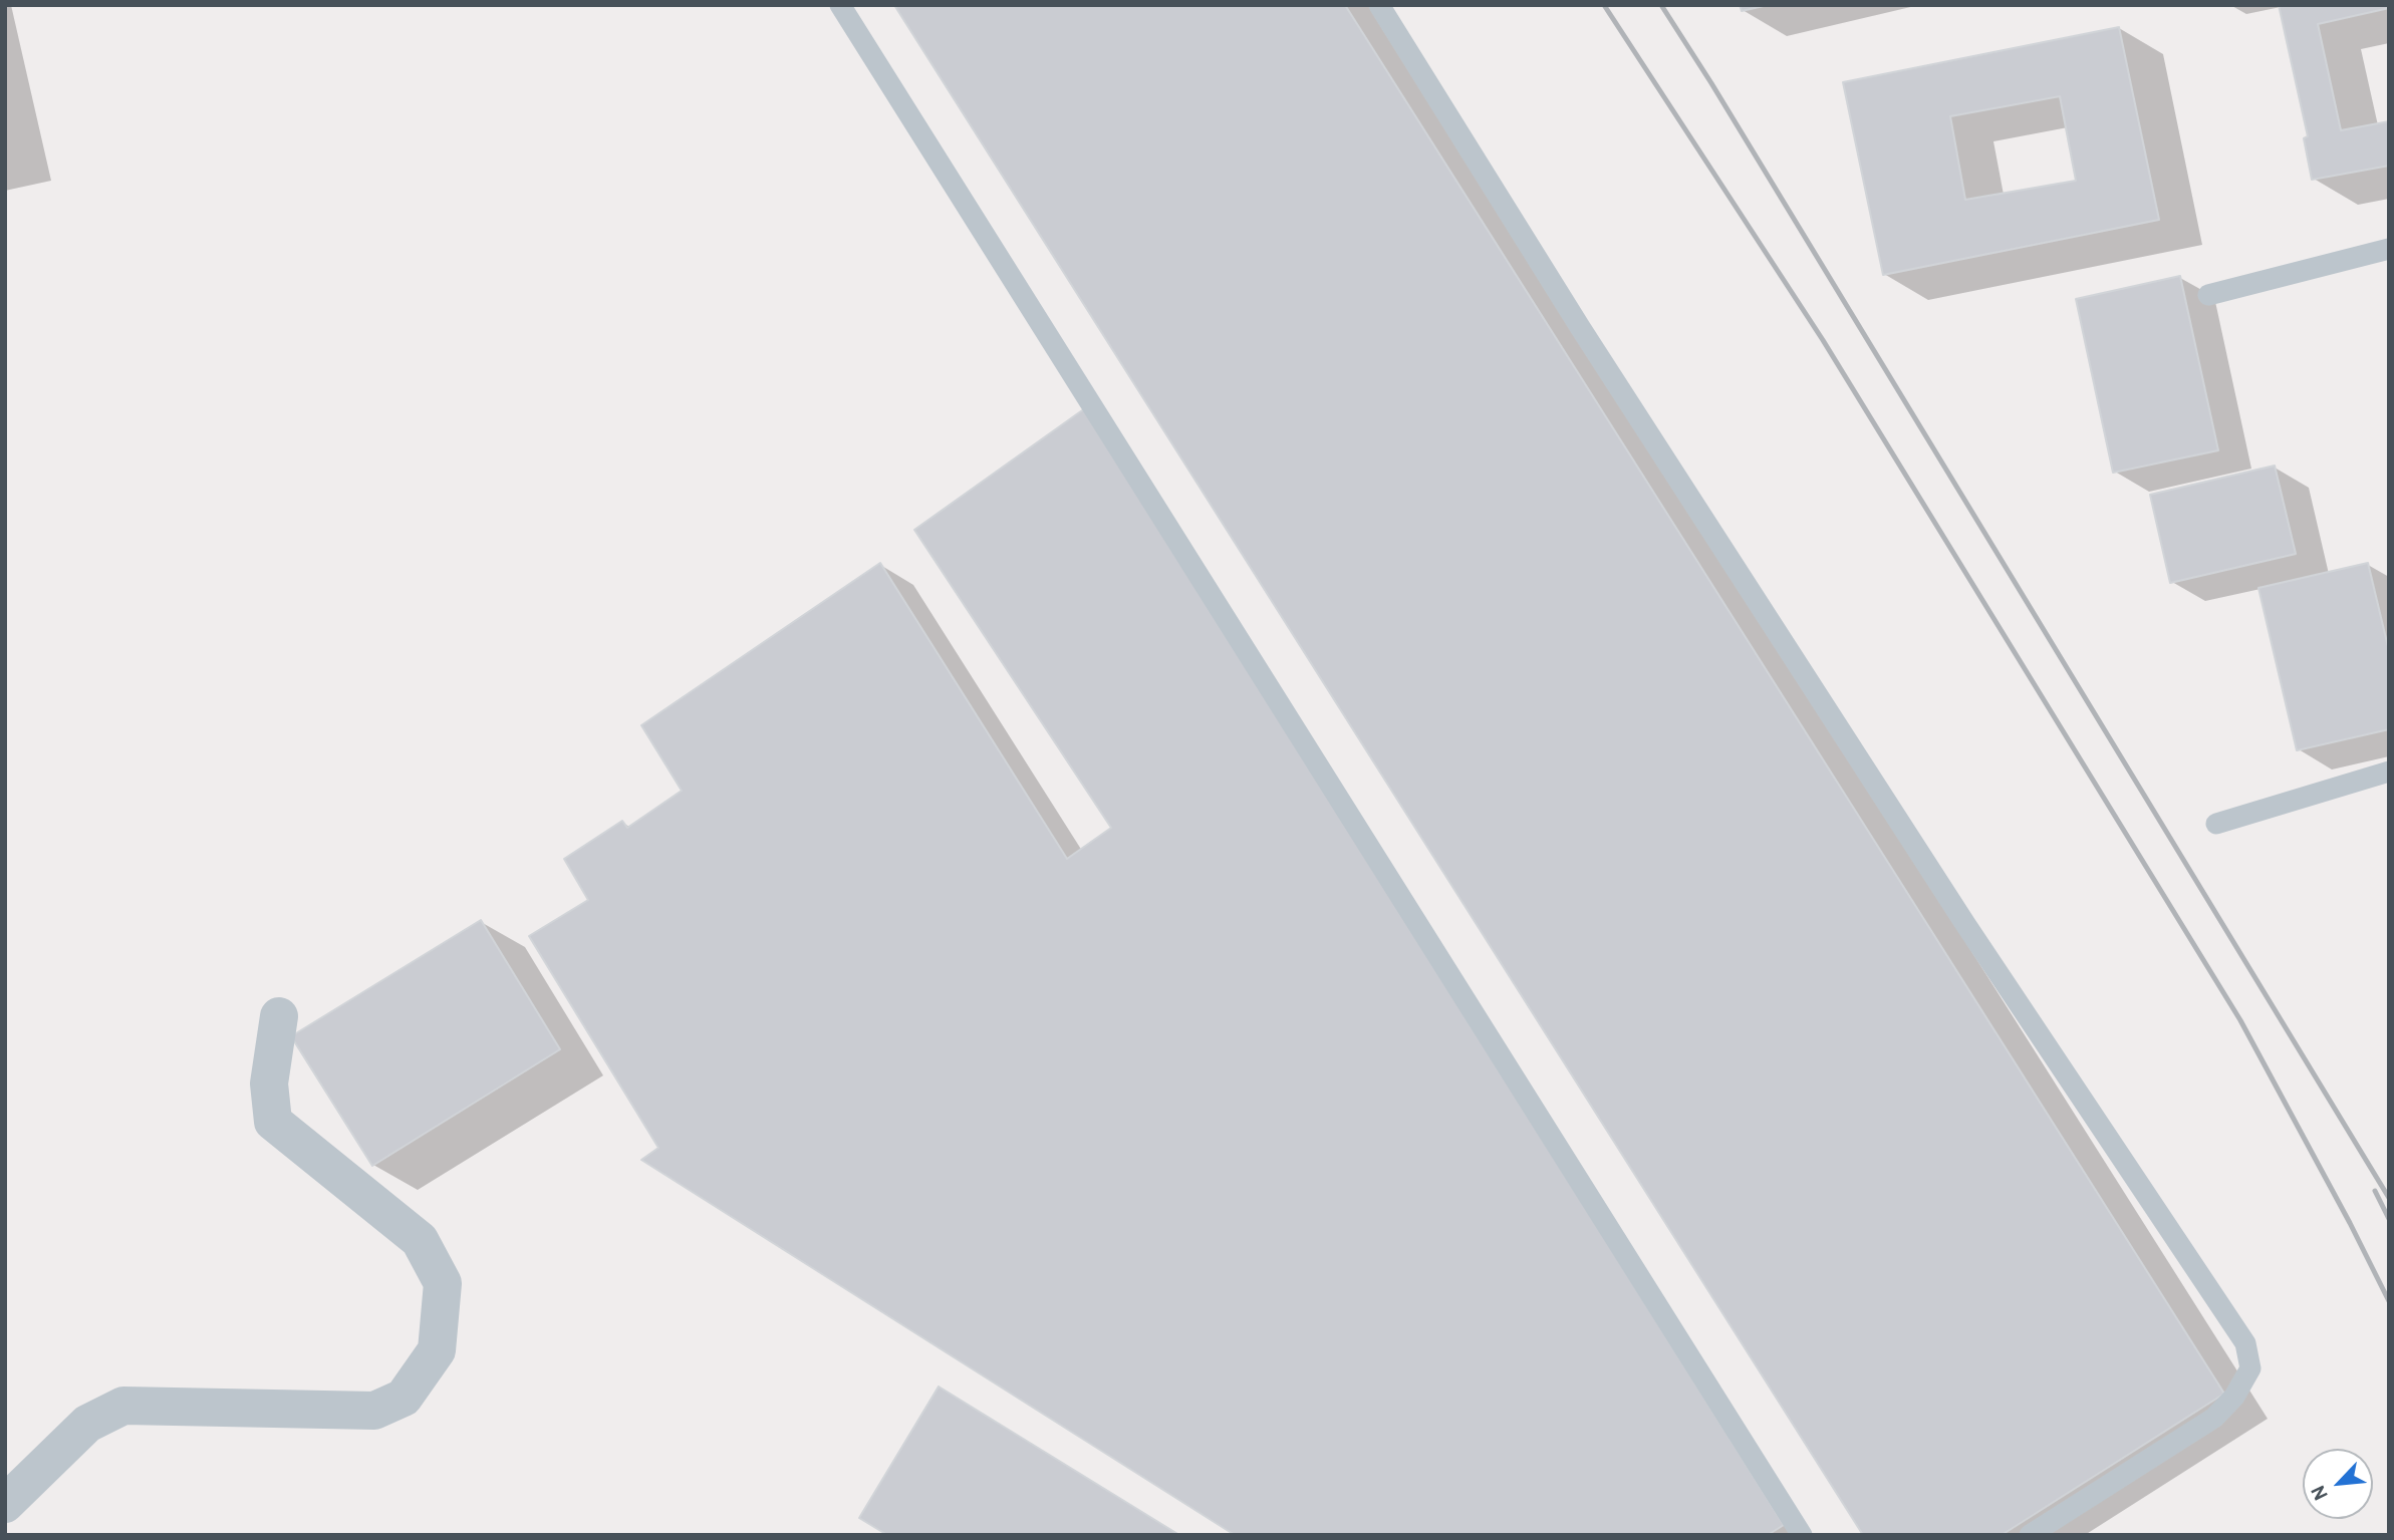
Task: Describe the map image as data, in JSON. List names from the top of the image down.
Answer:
{
  "north": "bottom left"
}
